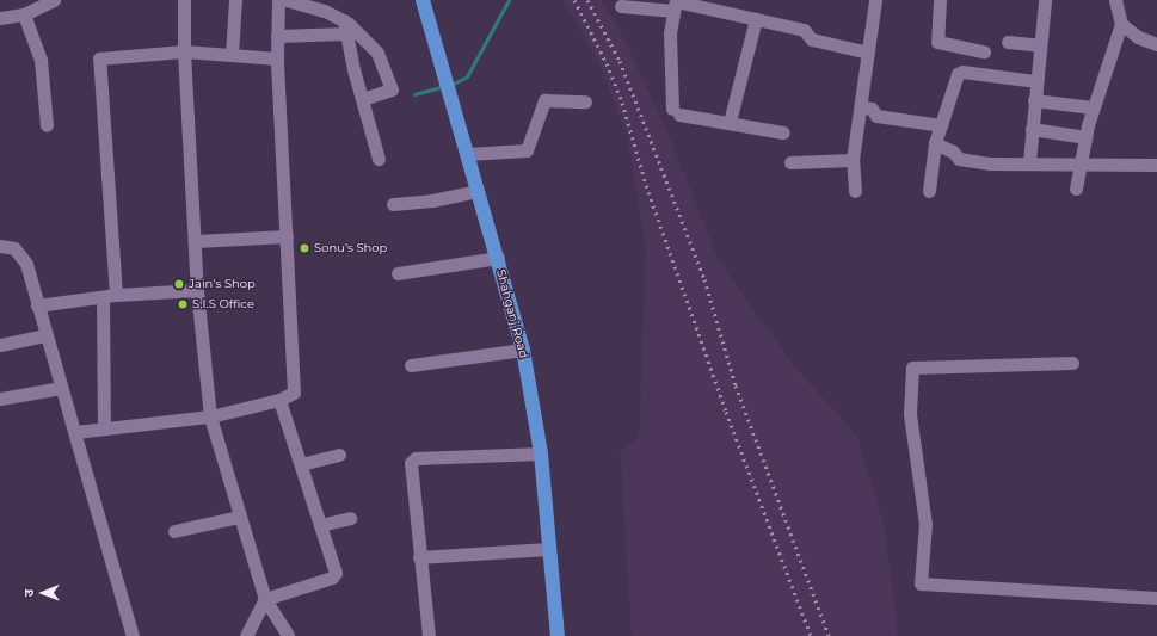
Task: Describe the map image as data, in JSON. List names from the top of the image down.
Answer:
{
  "streets": {
    "main road": ["Shahganj Road"]
  },
  "places": ["Sonu's Shop", "Jain's Shop", "S.I.S Office"],
  "north": "left"
}
